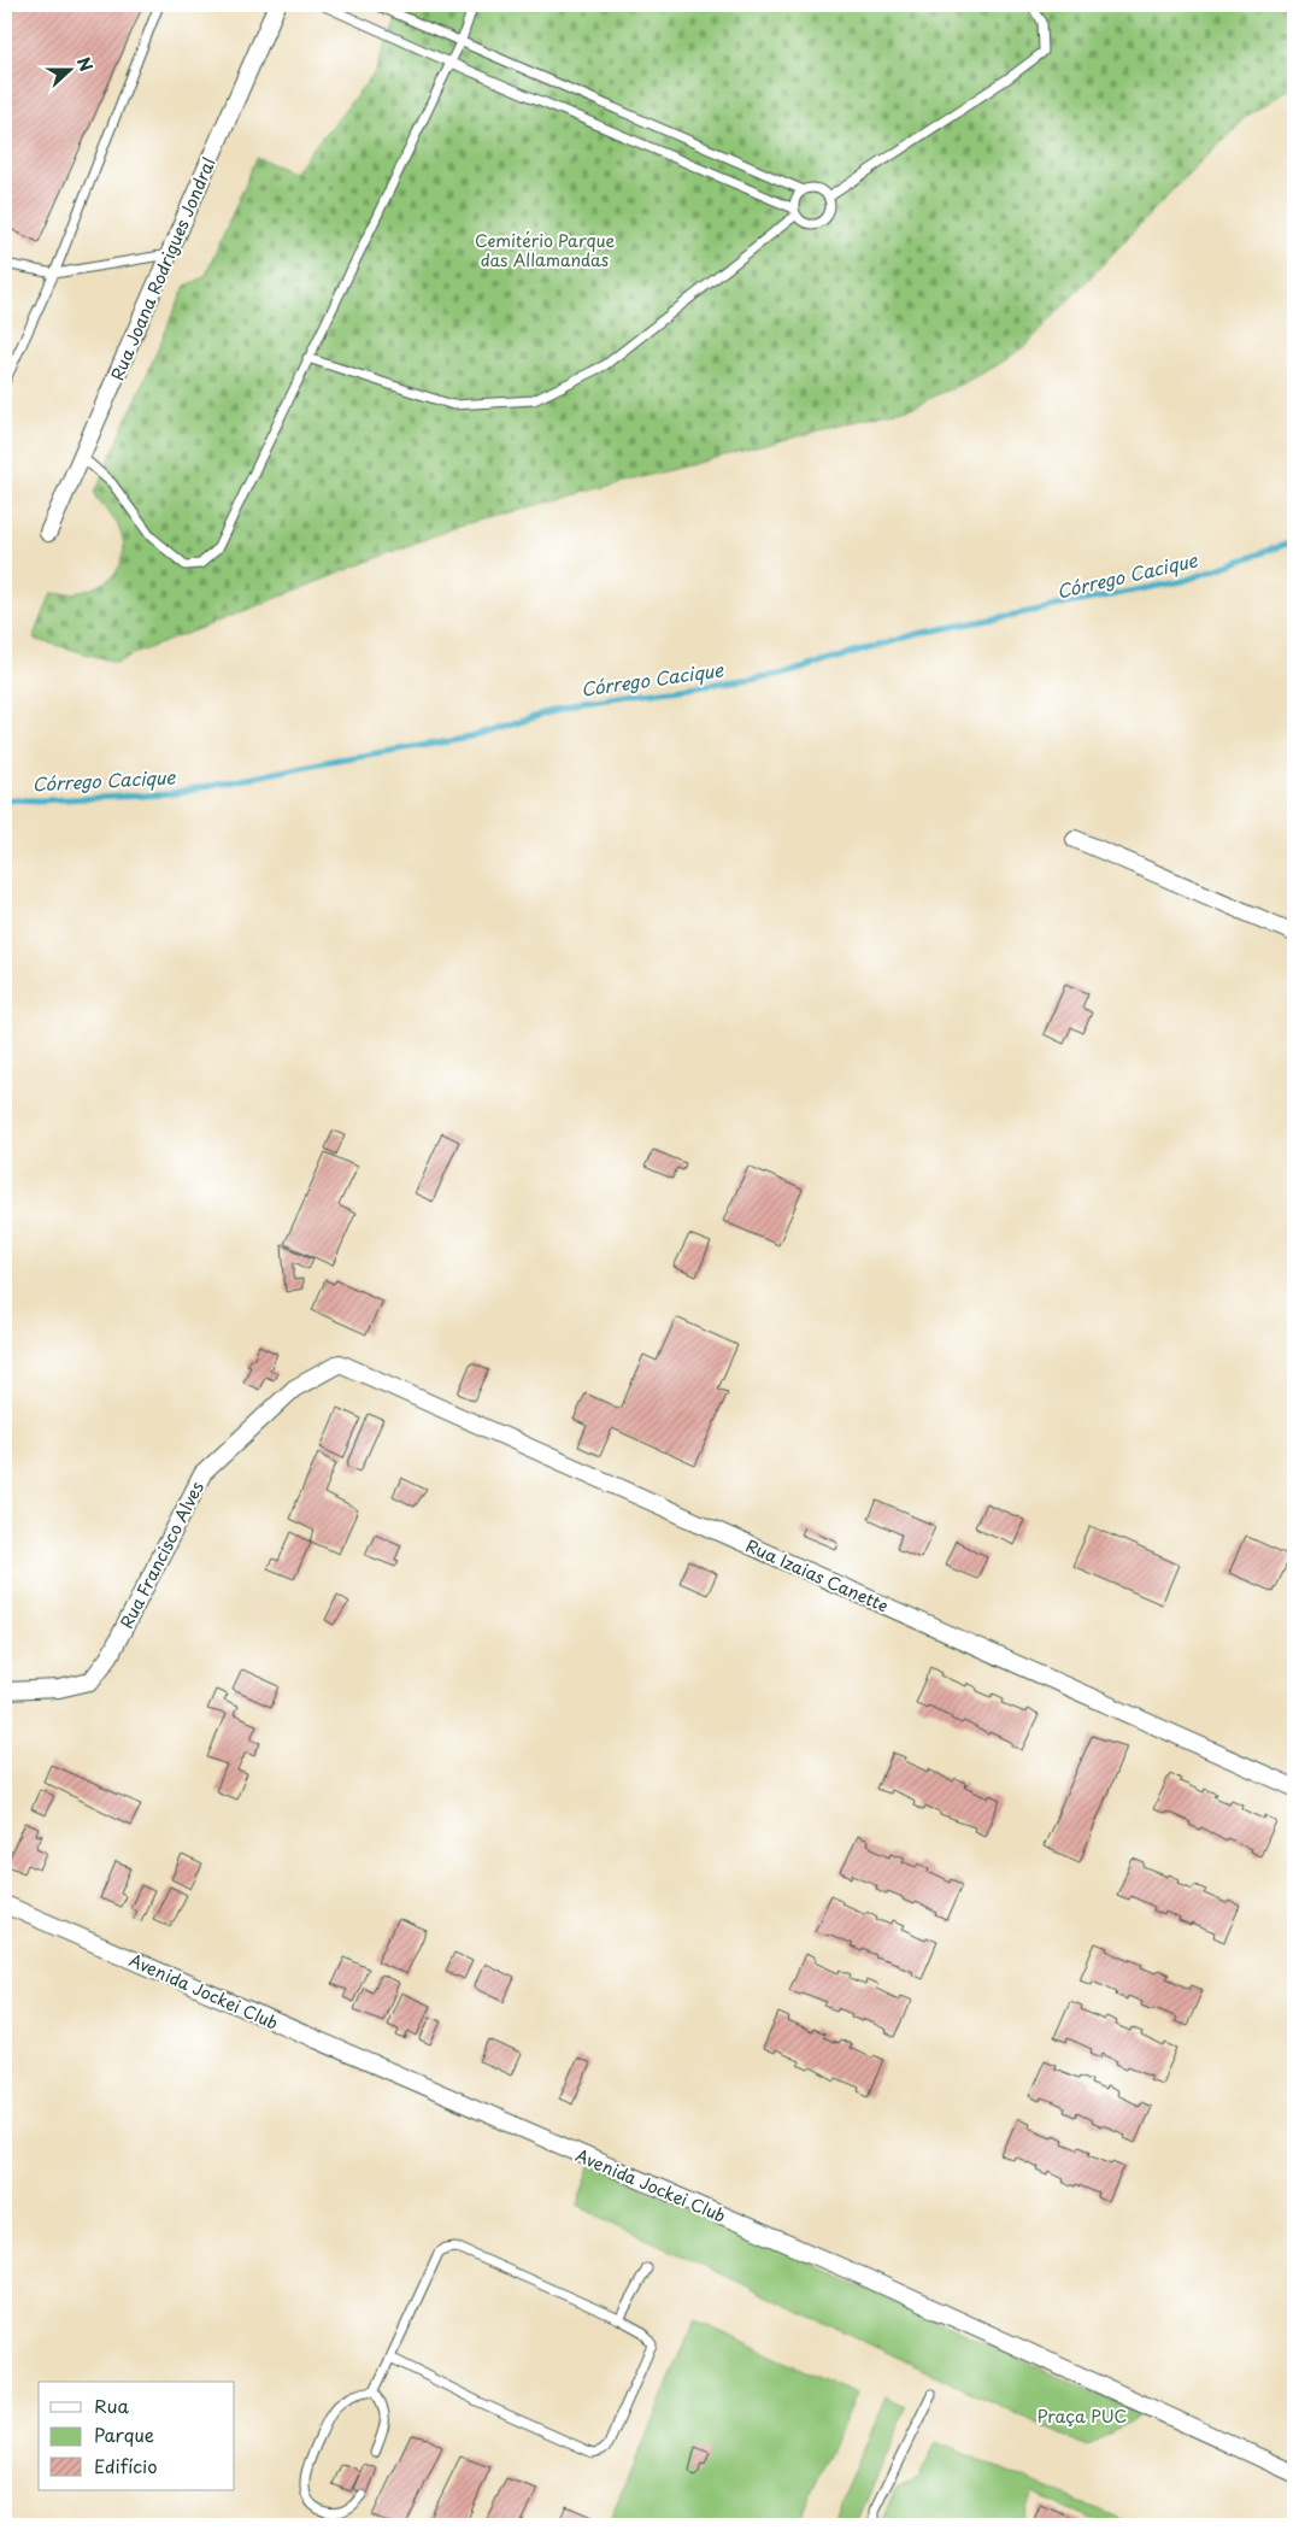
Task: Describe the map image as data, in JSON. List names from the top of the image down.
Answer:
{
  "streets": {
    "street": [
      "Rua Joana Rodrigues Jondral",
      "Rua Francisco Alves",
      "Rua Izaias Canette",
      "Avenida Jockei Club"
    ]
  },
  "crossings": [
    ["Rua Francisco Alves", "Rua Izaias Canette"]
  ],
  "water": ["Córrego Cacique"],
  "parks": ["Cemitério Parque das Allamandas", "Praça PUC"],
  "legend": ["Rua", "Parque", "Edifício"],
  "north": "right"
}
